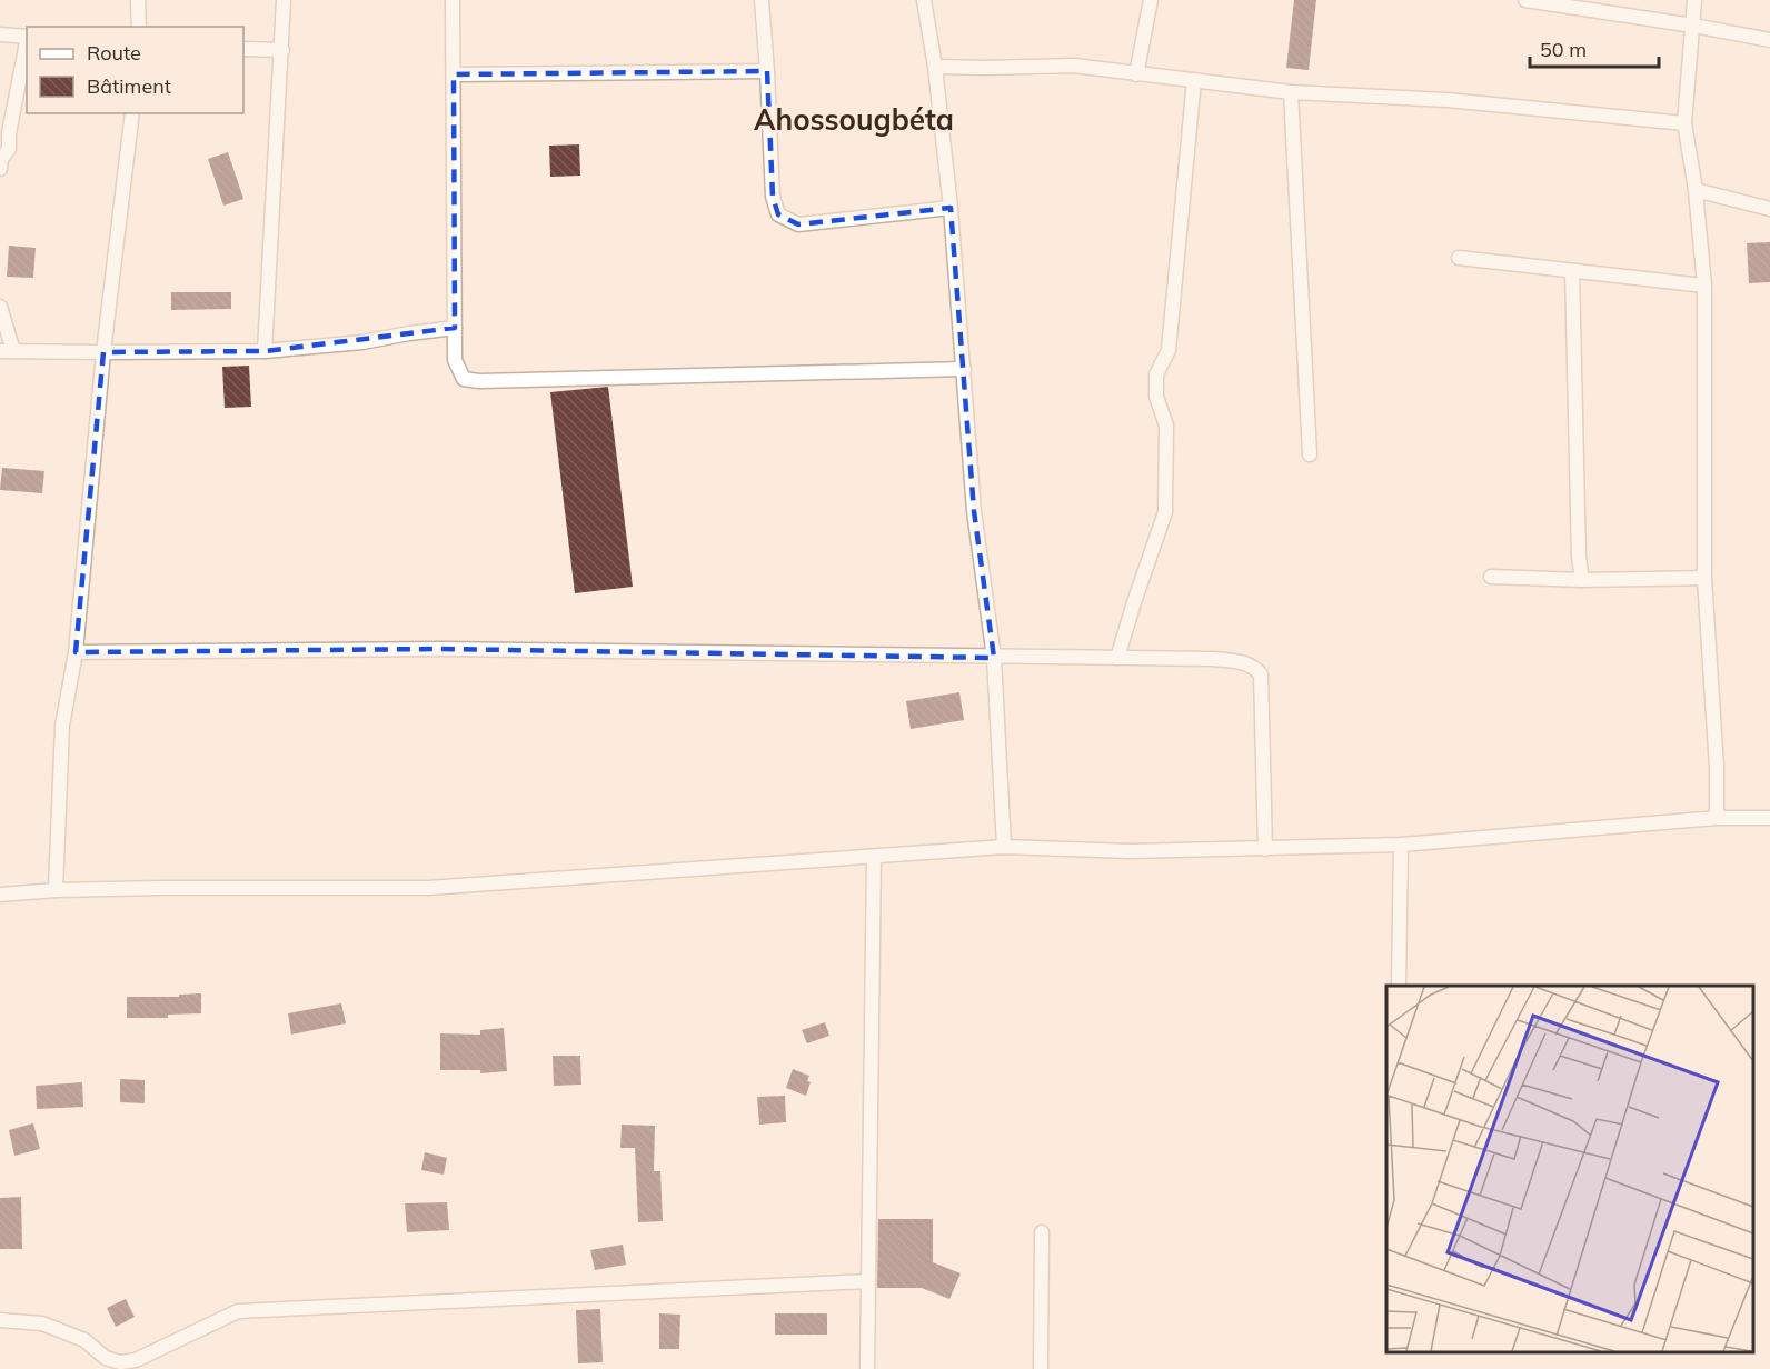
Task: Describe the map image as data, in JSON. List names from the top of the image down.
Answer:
{
  "districts": ["Ahossougbéta"],
  "legend": ["Route", "Bâtiment"],
  "scale_bar": "50 m"
}
